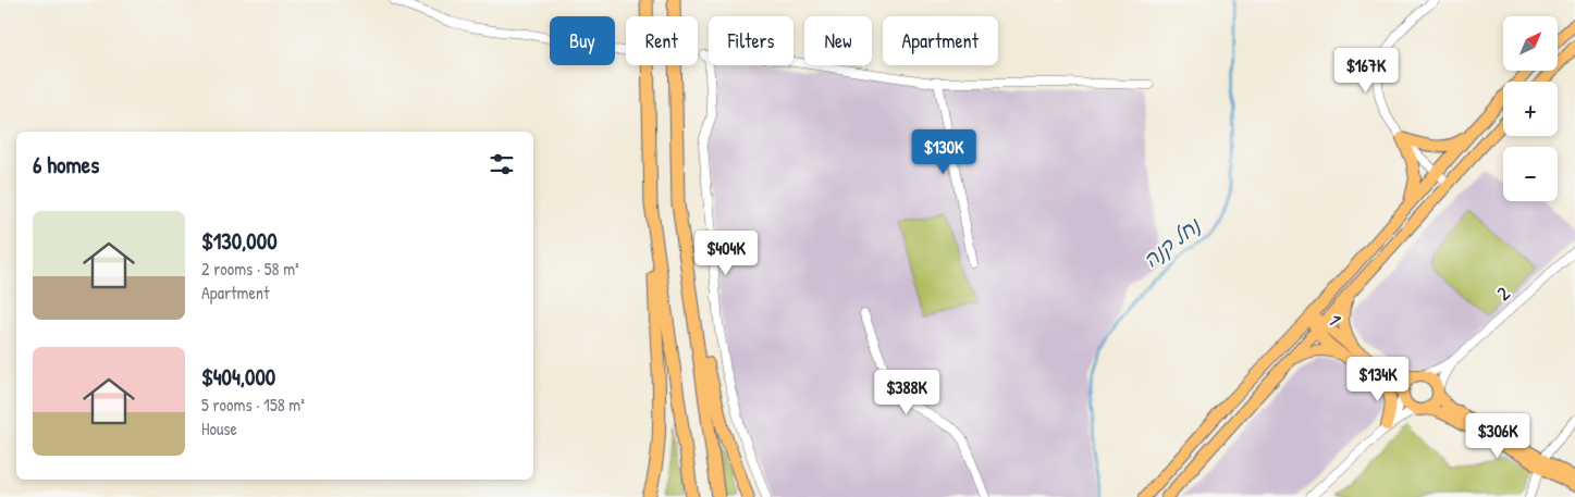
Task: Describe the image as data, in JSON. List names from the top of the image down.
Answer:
{
  "streets": {
    "main road": ["1"],
    "street": ["2"]
  },
  "crossings": [
    ["2", "1"]
  ],
  "water": ["נחל קנה"],
  "north": "top right",
  "page": {
    "map_buttons": ["+", "−"],
    "chip": [
      "Buy",
      "Rent",
      "Filters",
      "New",
      "Apartment"
    ],
    "price": [
      "$167K",
      "$130K",
      "$404K",
      "$134K",
      "$388K",
      "$306K"
    ],
    "heading": "6 homes",
    "list": [
      {
        "name": "$130,000",
        "note": "2 rooms · 58 m² · Apartment"
      },
      {
        "name": "$404,000",
        "note": "5 rooms · 158 m² · House"
      }
    ]
  }
}
